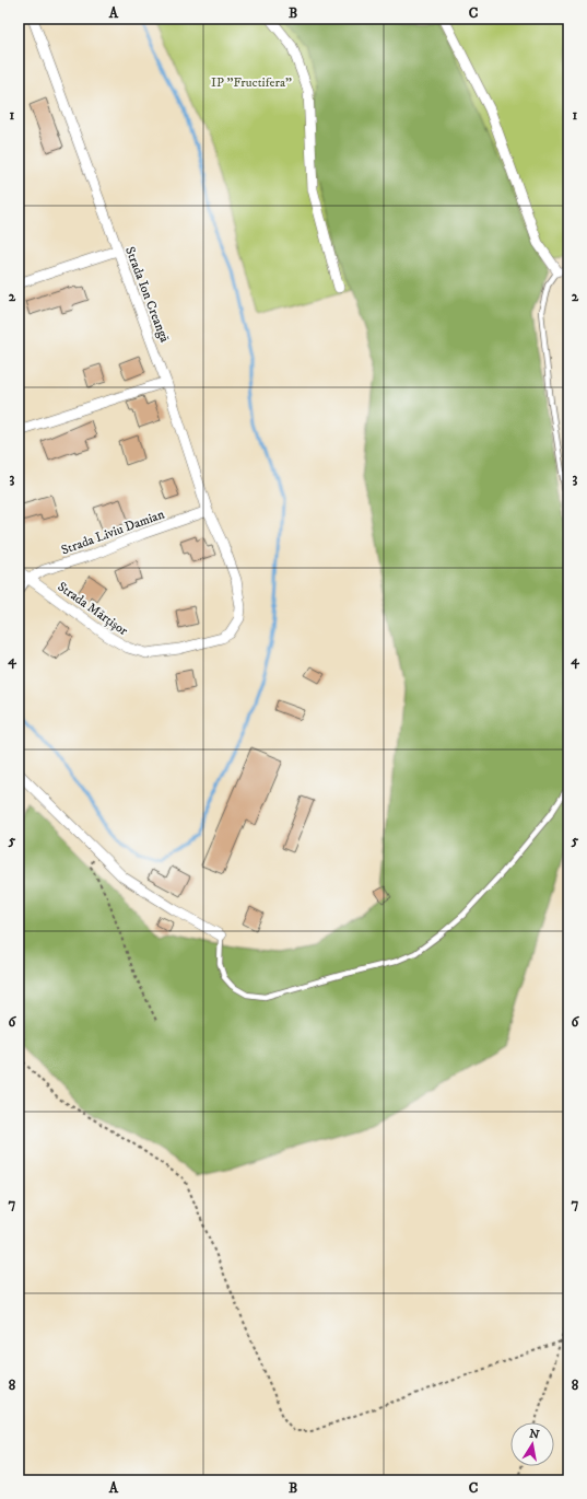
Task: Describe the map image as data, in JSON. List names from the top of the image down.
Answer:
{
  "streets": {
    "street": ["Strada Ion Creangă", "Strada Liviu Damian", "Strada Mărțișor"]
  },
  "crossings": [
    ["Strada Ion Creangă", "Strada Liviu Damian"],
    ["Strada Ion Creangă", "Strada Mărțișor"],
    ["Strada Liviu Damian", "Strada Mărțișor"]
  ],
  "parks": ["IP \"Fructifera\""],
  "north": "top",
  "grid": {
    "columns": ["A", "B", "C"],
    "rows": [
      "1",
      "2",
      "3",
      "4",
      "5",
      "6",
      "7",
      "8"
    ]
  }
}
